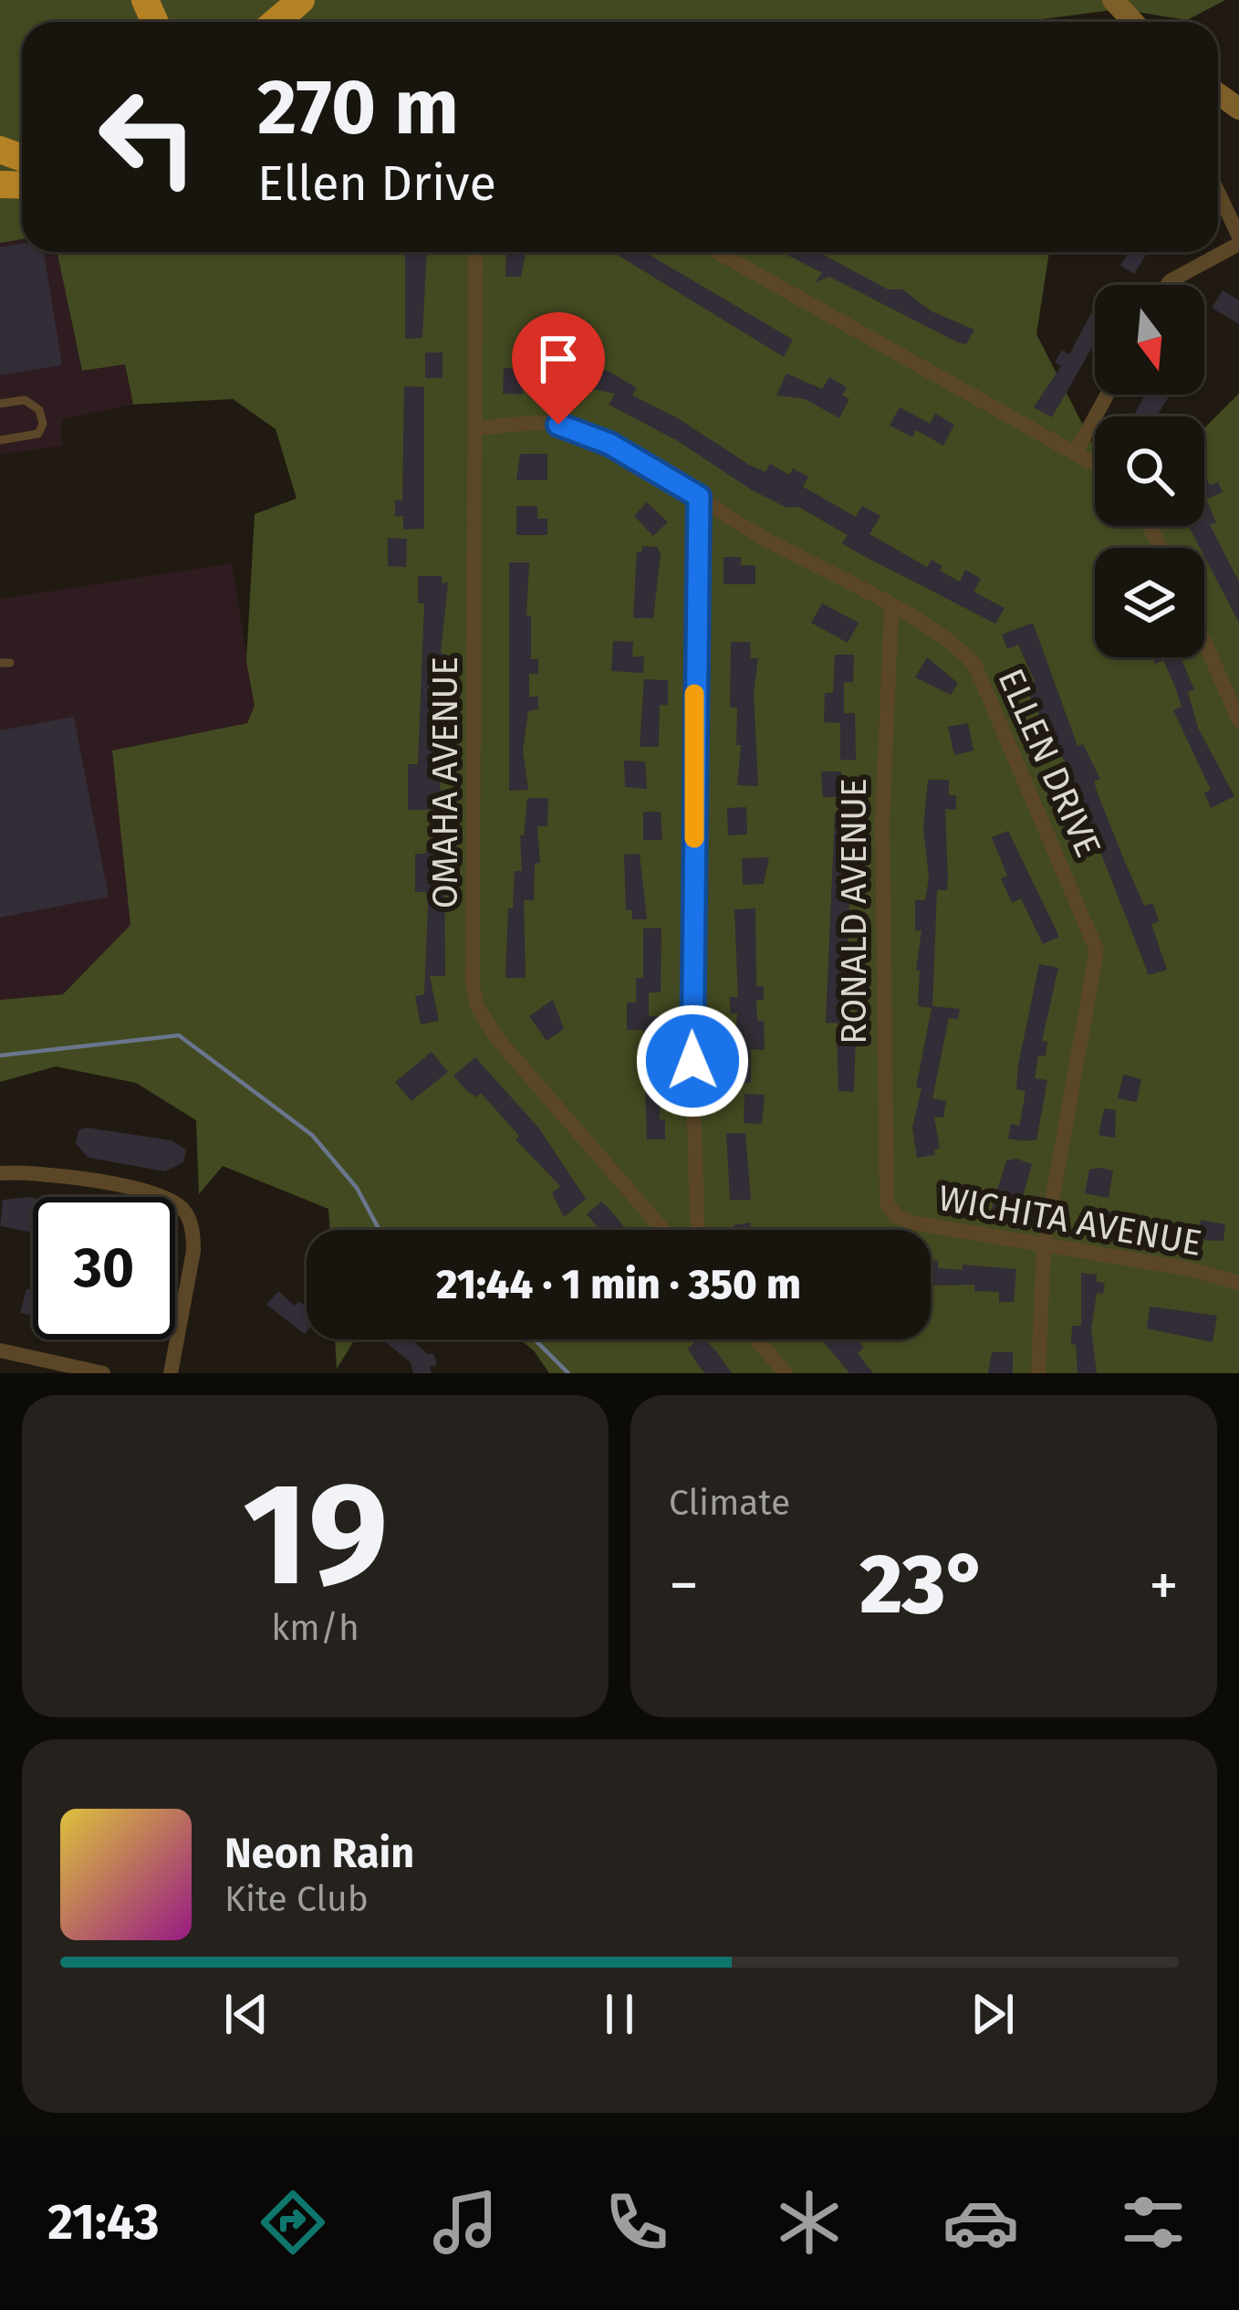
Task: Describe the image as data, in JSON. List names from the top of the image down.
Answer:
{
  "streets": {
    "street": [
      "ELLEN DRIVE",
      "OMAHA AVENUE",
      "RONALD AVENUE",
      "WICHITA AVENUE"
    ]
  },
  "crossings": [
    ["ELLEN DRIVE", "OMAHA AVENUE"],
    ["ELLEN DRIVE", "RONALD AVENUE"],
    ["ELLEN DRIVE", "WICHITA AVENUE"],
    ["RONALD AVENUE", "WICHITA AVENUE"]
  ],
  "north": "bottom",
  "page": {
    "turn": ["270 m", "Ellen Drive"],
    "limit": "30",
    "trip": "21:44 · 1 min · 350 m",
    "tile": [
      ["19", "km/h"],
      "Climate"
    ],
    "heat": ["−", "23°", "+"],
    "song": ["Neon Rain", "Kite Club"],
    "tabs": "21:43"
  }
}
